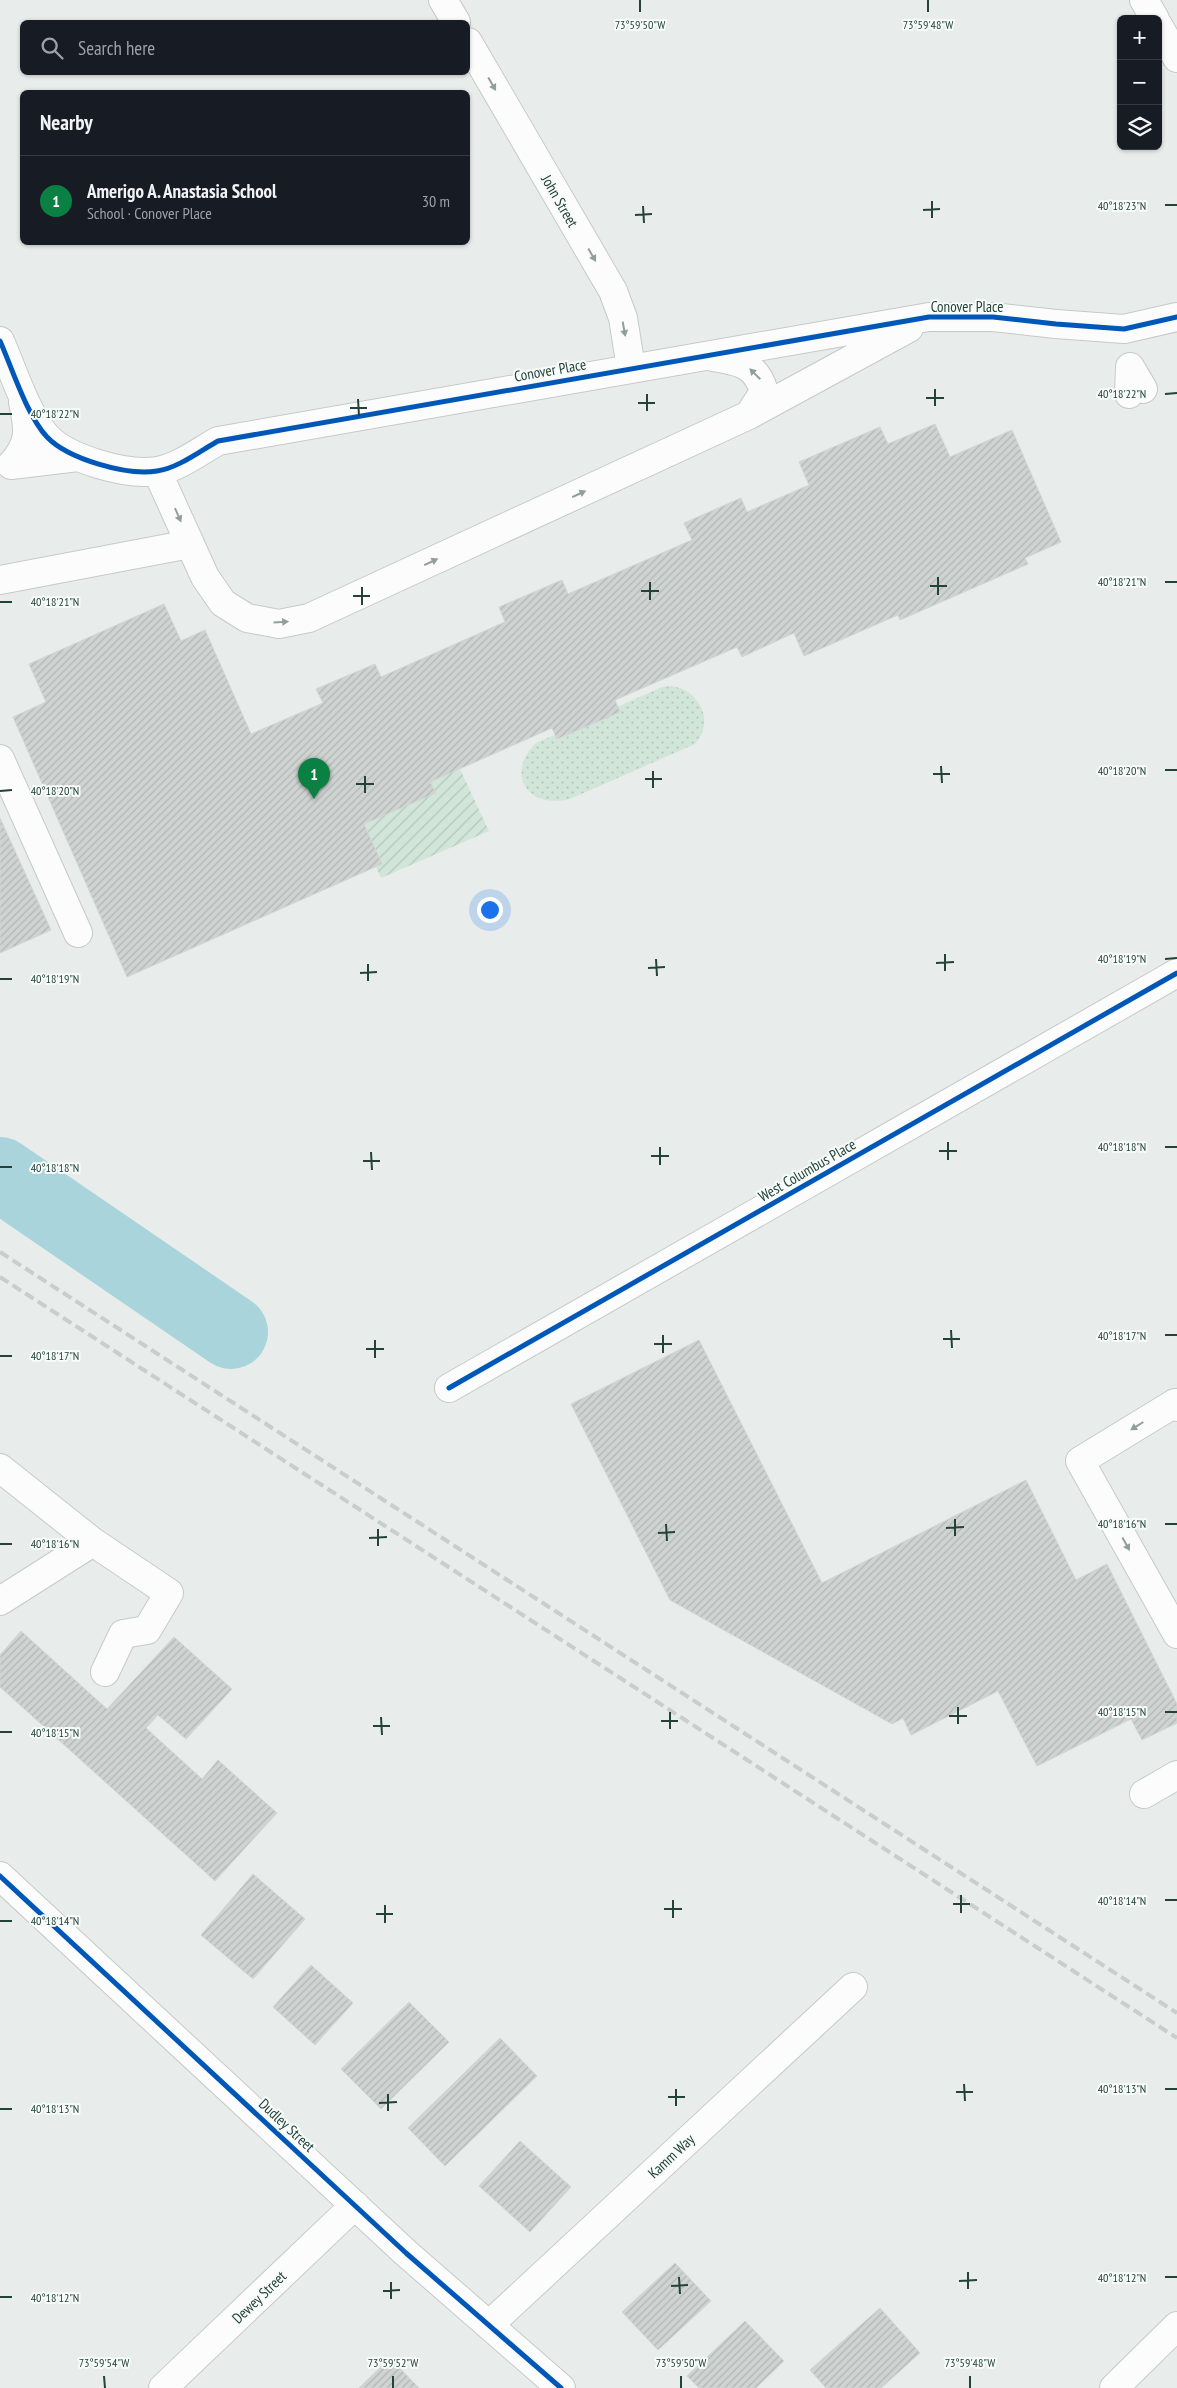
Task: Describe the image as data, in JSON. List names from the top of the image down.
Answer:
{
  "streets": {
    "street": [
      "John Street",
      "Conover Place",
      "West Columbus Place",
      "Dudley Street",
      "Kamm Way",
      "Dewey Street"
    ]
  },
  "crossings": [
    ["John Street", "Conover Place"],
    ["Dudley Street", "Kamm Way"],
    ["Dudley Street", "Dewey Street"]
  ],
  "one_way": ["John Street"],
  "page": {
    "map_buttons": ["+", "−"],
    "search": "Search here",
    "heading": "Nearby",
    "list": [
      {
        "mark": "1",
        "name": "Amerigo A. Anastasia School",
        "note": "School · Conover Place",
        "value": "30 m"
      }
    ],
    "pins": "1"
  },
  "coordinates": [
    "73°59'50\"W",
    "73°59'48\"W",
    "40°18'23\"N",
    "40°18'22\"N",
    "40°18'21\"N",
    "40°18'20\"N",
    "40°18'19\"N",
    "40°18'18\"N",
    "40°18'17\"N",
    "40°18'16\"N",
    "40°18'15\"N",
    "40°18'14\"N",
    "40°18'13\"N",
    "40°18'12\"N",
    "73°59'54\"W",
    "73°59'52\"W"
  ]
}
